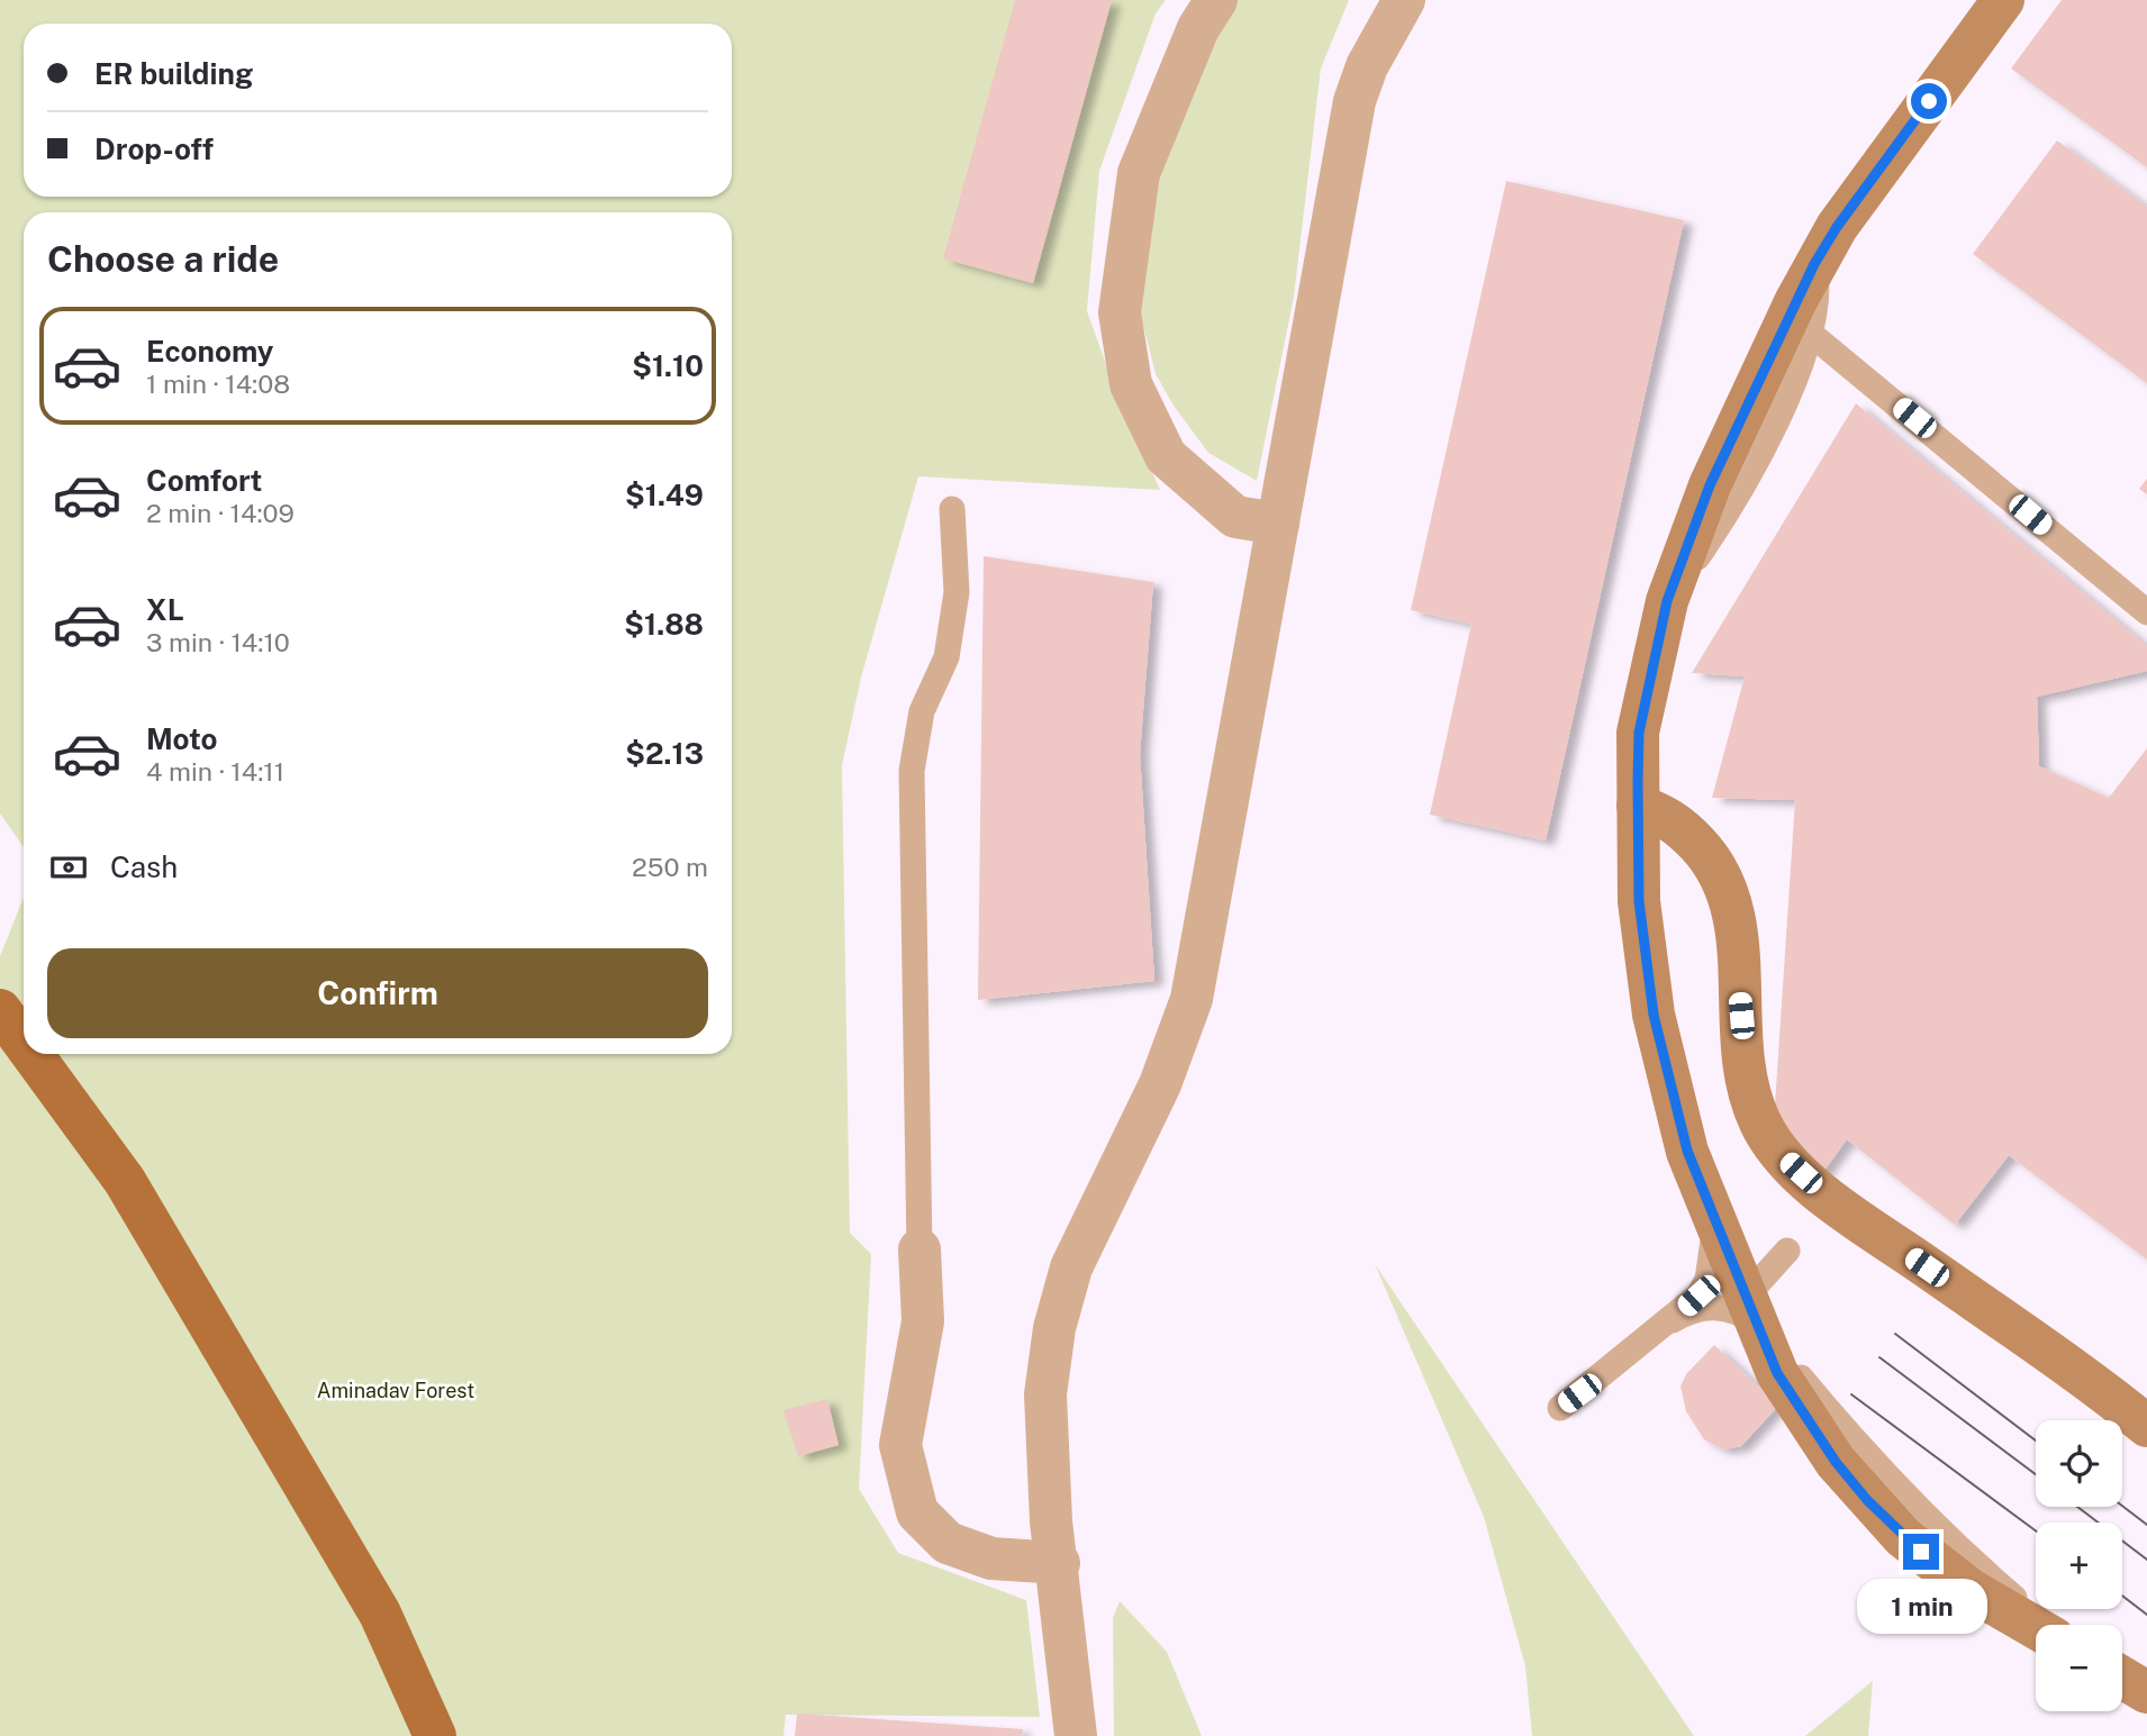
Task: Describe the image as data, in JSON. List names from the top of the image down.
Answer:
{
  "parks": ["Aminadav Forest"],
  "page": {
    "banner": ["ER building", "Drop-off"],
    "heading": "Choose a ride",
    "list": [
      {
        "name": "Economy",
        "note": "1 min · 14:08",
        "value": "$1.10"
      },
      {
        "name": "Comfort",
        "note": "2 min · 14:09",
        "value": "$1.49"
      },
      {
        "name": "XL",
        "note": "3 min · 14:10",
        "value": "$1.88"
      },
      {
        "name": "Moto",
        "note": "4 min · 14:11",
        "value": "$2.13"
      }
    ],
    "pay": ["Cash", "250 m"],
    "buttons": "Confirm",
    "map_buttons": ["+", "−"],
    "bubble": "1 min"
  }
}
